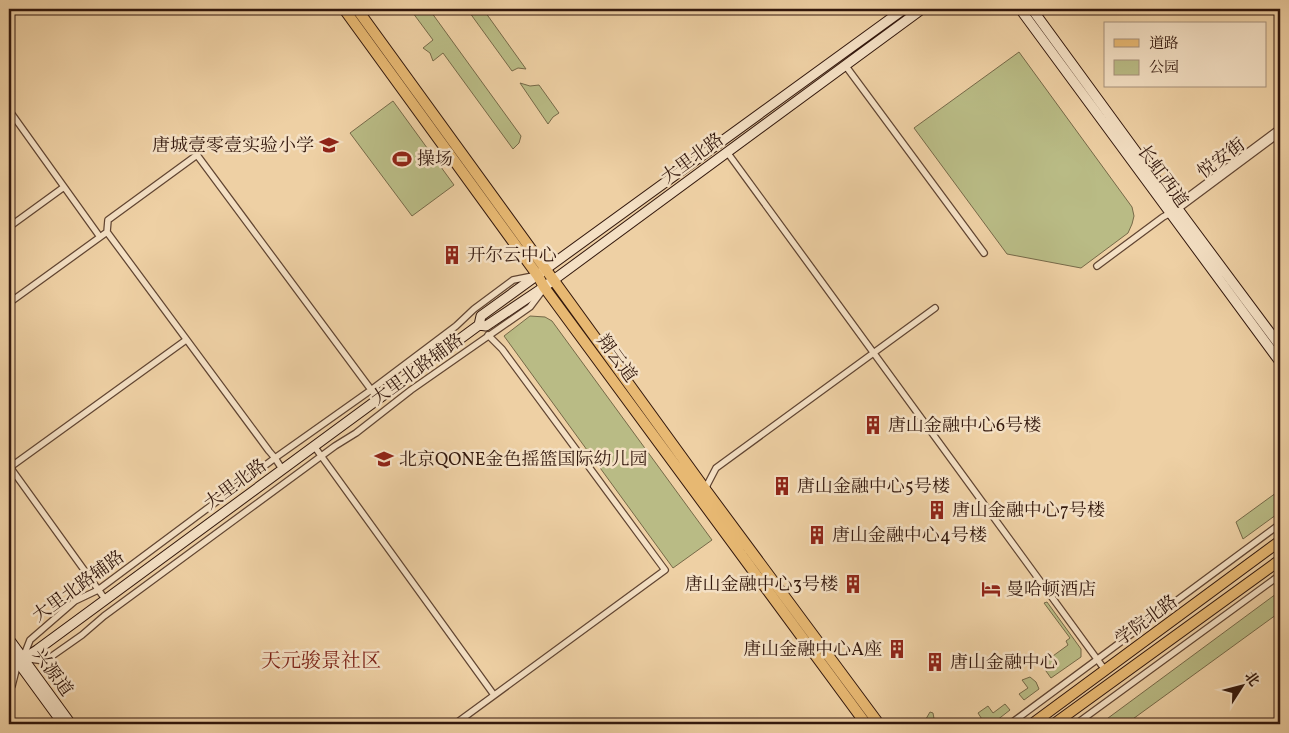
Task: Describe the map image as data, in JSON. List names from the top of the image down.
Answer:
{
  "streets": {
    "main road": [
      "大里北路",
      "长虹西道",
      "翔云道",
      "学院北路",
      "兴源道"
    ],
    "street": ["悦安街", "大里北路辅路"]
  },
  "crossings": [
    ["大里北路", "翔云道"],
    ["大里北路", "大里北路辅路"],
    ["大里北路", "兴源道"],
    ["悦安街", "长虹西道"],
    ["翔云道", "大里北路辅路"],
    ["大里北路辅路", "兴源道"]
  ],
  "districts": ["天元骏景社区"],
  "places": {
    "school or university": ["唐城壹零壹实验小学", "北京QONE金色摇篮国际幼儿园"],
    "sports": ["操场"],
    "building": [
      "开尔云中心",
      "唐山金融中心6号楼",
      "唐山金融中心5号楼",
      "唐山金融中心7号楼",
      "唐山金融中心4号楼",
      "唐山金融中心3号楼",
      "唐山金融中心A座",
      "唐山金融中心"
    ],
    "hotel": ["曼哈顿酒店"]
  },
  "legend": ["道路", "公园"],
  "north": "top right"
}
